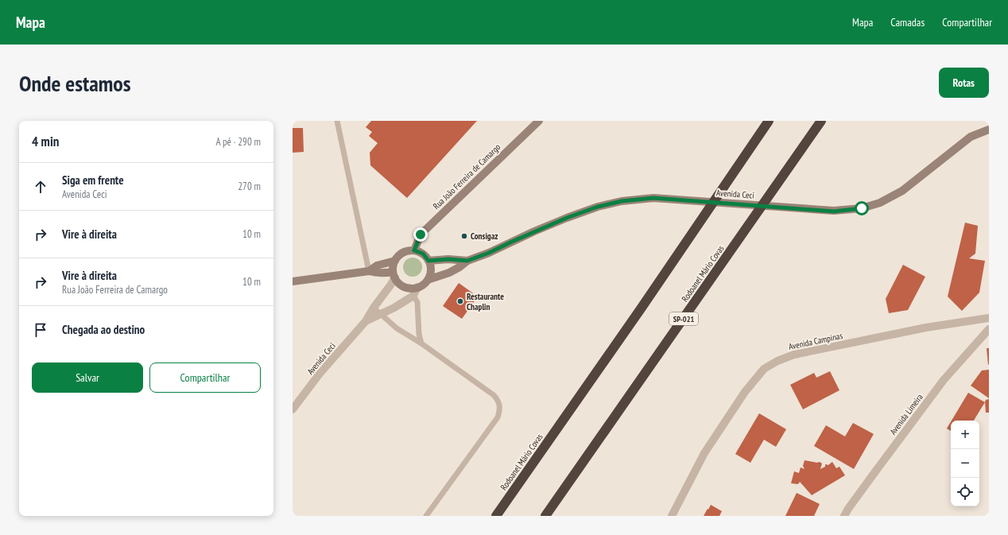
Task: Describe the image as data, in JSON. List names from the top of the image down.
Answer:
{
  "streets": {
    "highway": ["Rodoanel Mário Covas", "SP-021"],
    "main road": ["Rua João Ferreira de Camargo", "Avenida Ceci"],
    "street": ["Avenida Campinas", "Avenida Limeira"]
  },
  "crossings": [
    ["Rua João Ferreira de Camargo", "Avenida Ceci"]
  ],
  "places": ["Consigaz", "Restaurante Chaplin"],
  "page": {
    "header": "Mapa",
    "nav": ["Mapa", "Camadas", "Compartilhar"],
    "buttons": [
      "Rotas",
      ["Salvar", "Compartilhar"]
    ],
    "title": "Onde estamos",
    "heading": ["4 min", "A pé · 290 m"],
    "list": [
      ["Siga em frente", "Avenida Ceci", "270 m"],
      ["Vire à direita", "10 m"],
      ["Vire à direita", "Rua João Ferreira de Camargo", "10 m"],
      "Chegada ao destino"
    ],
    "map_buttons": ["+", "−"]
  }
}
